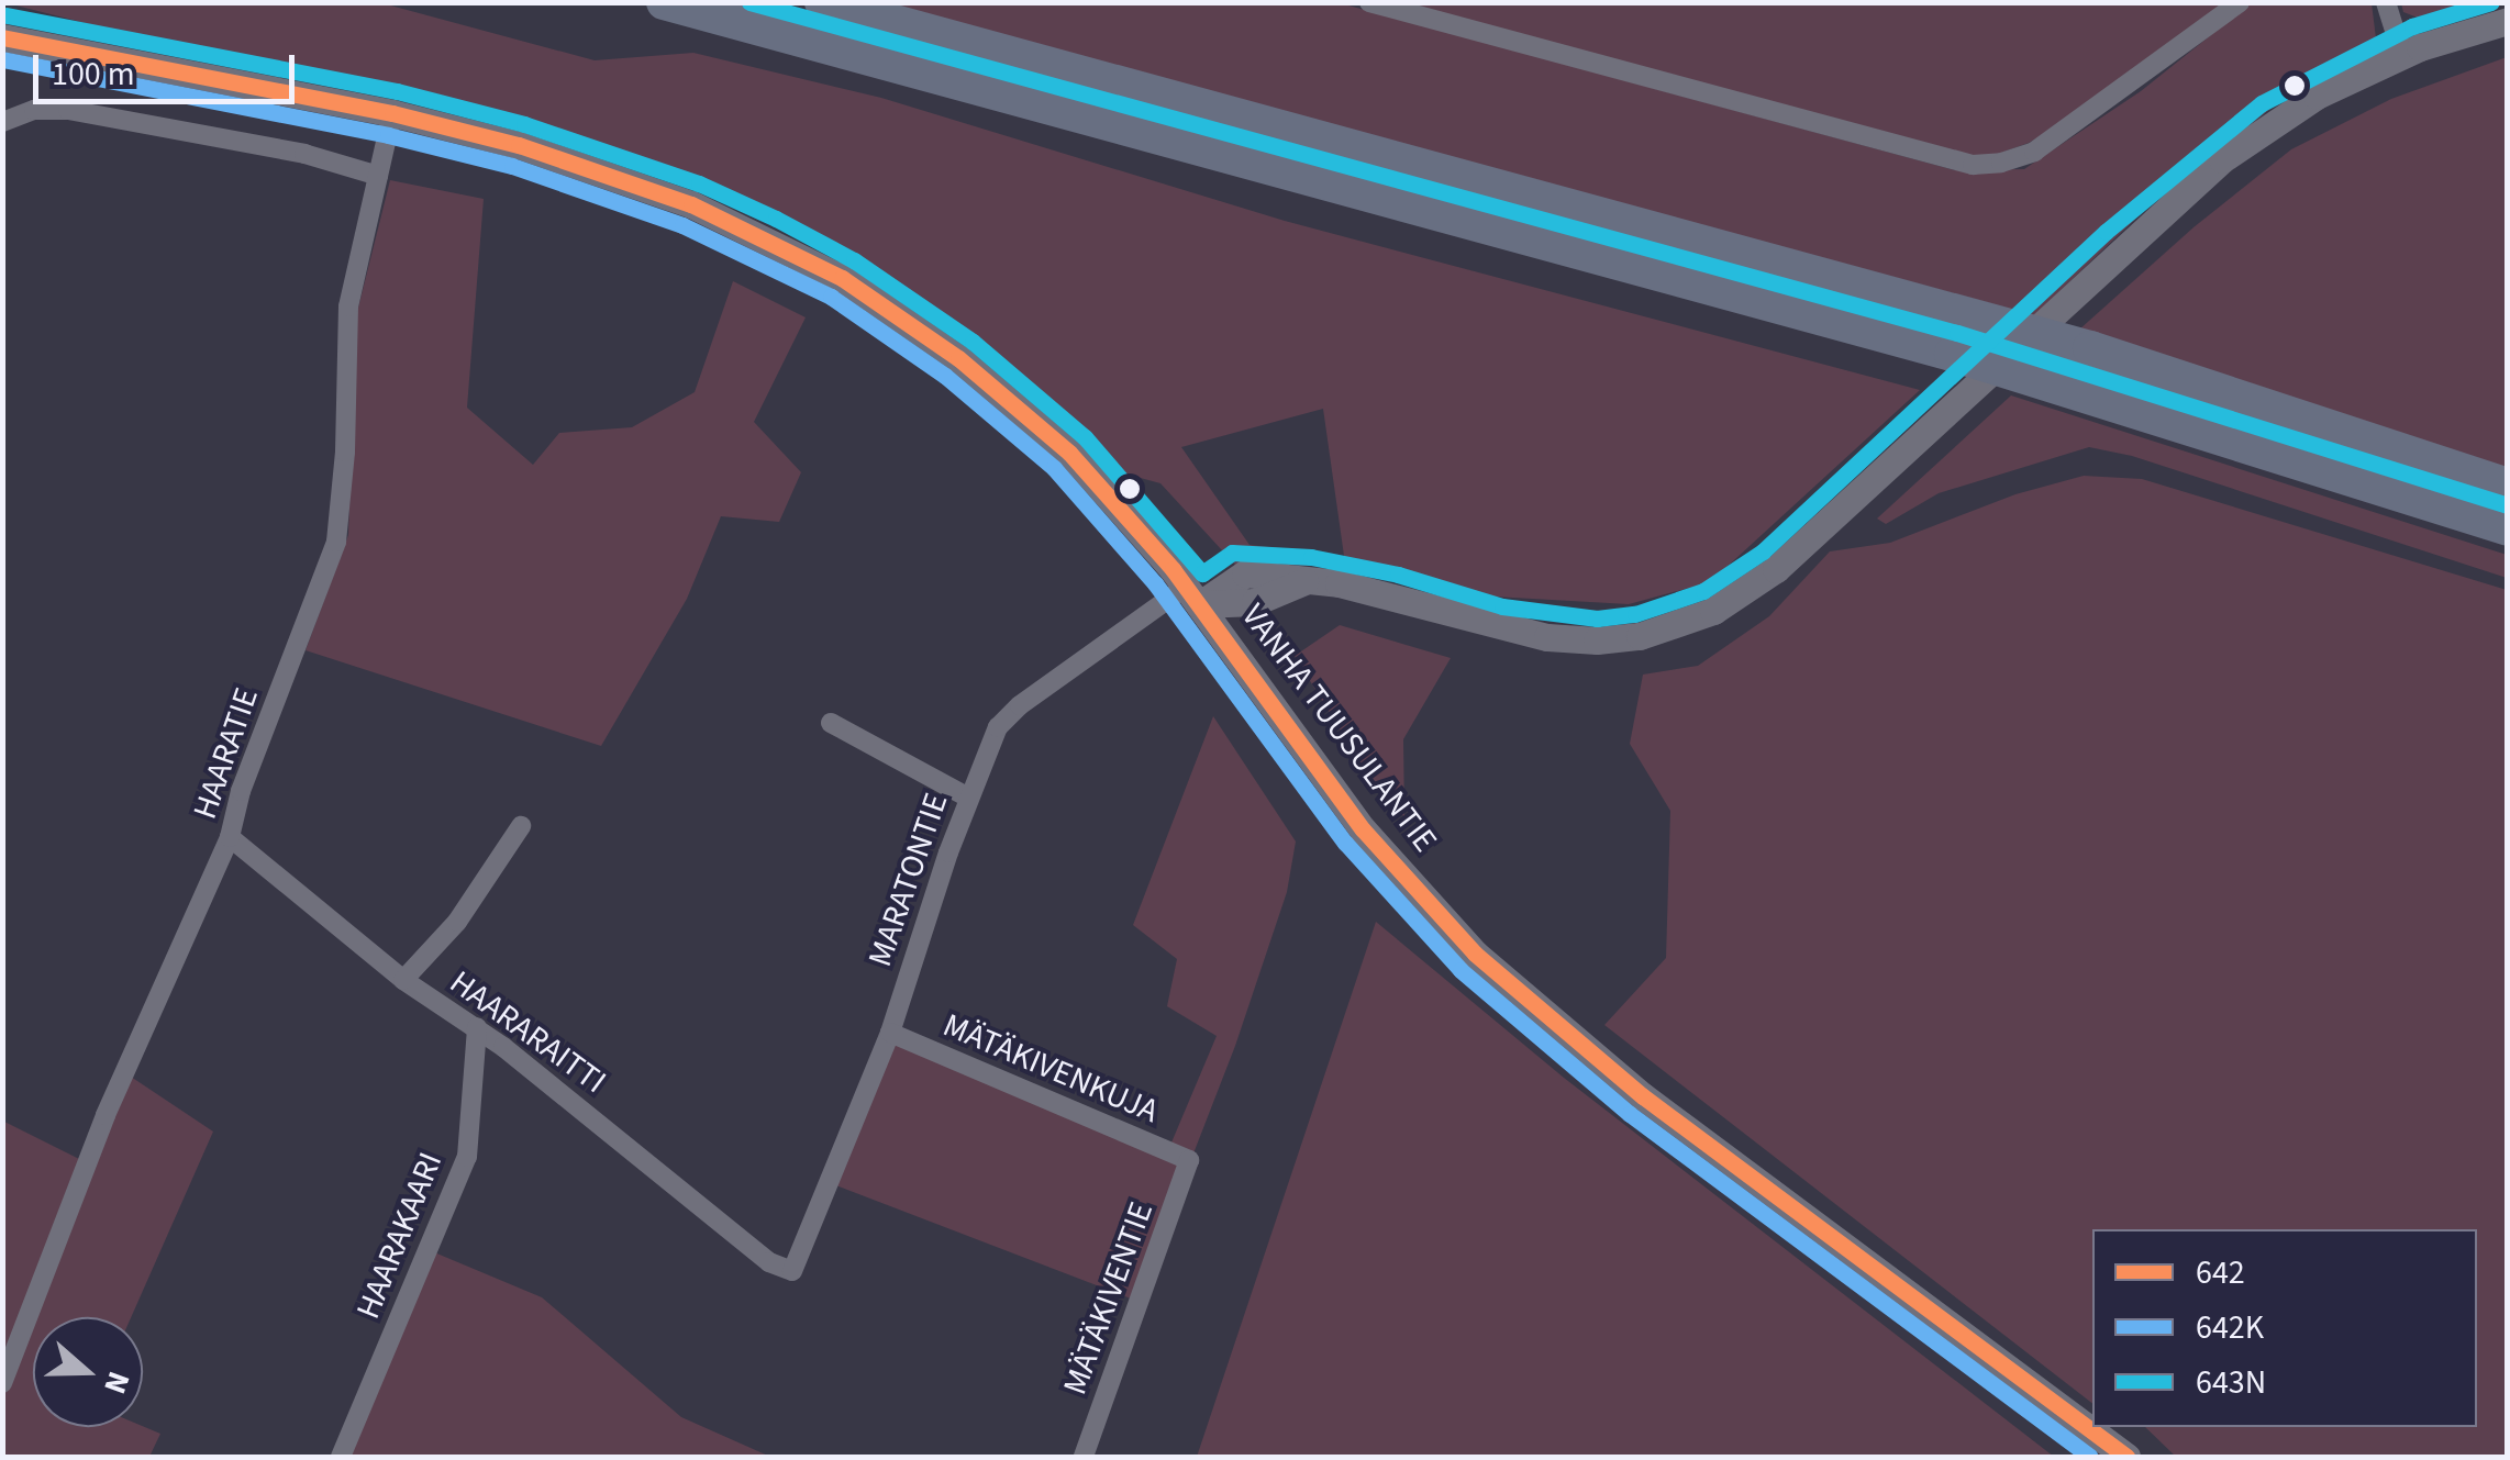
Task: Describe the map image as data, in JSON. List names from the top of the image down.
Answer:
{
  "streets": {
    "main road": ["VANHA TUUSULANTIE"],
    "street": [
      "HAARATIE",
      "MARATONTIE",
      "HAARARAITTI",
      "MÄTÄKIVENKUJA",
      "HAARAKAARI",
      "MÄTÄKIVENTIE"
    ]
  },
  "crossings": [
    ["VANHA TUUSULANTIE", "HAARATIE"],
    ["VANHA TUUSULANTIE", "MARATONTIE"],
    ["HAARATIE", "HAARARAITTI"],
    ["MARATONTIE", "HAARARAITTI"],
    ["MARATONTIE", "MÄTÄKIVENKUJA"],
    ["HAARARAITTI", "HAARAKAARI"],
    ["MÄTÄKIVENKUJA", "MÄTÄKIVENTIE"]
  ],
  "lines": ["transit line 643N", "transit line 642", "transit line 642K"],
  "legend": ["642", "642K", "643N"],
  "scale_bar": "100 m",
  "north": "right"
}
